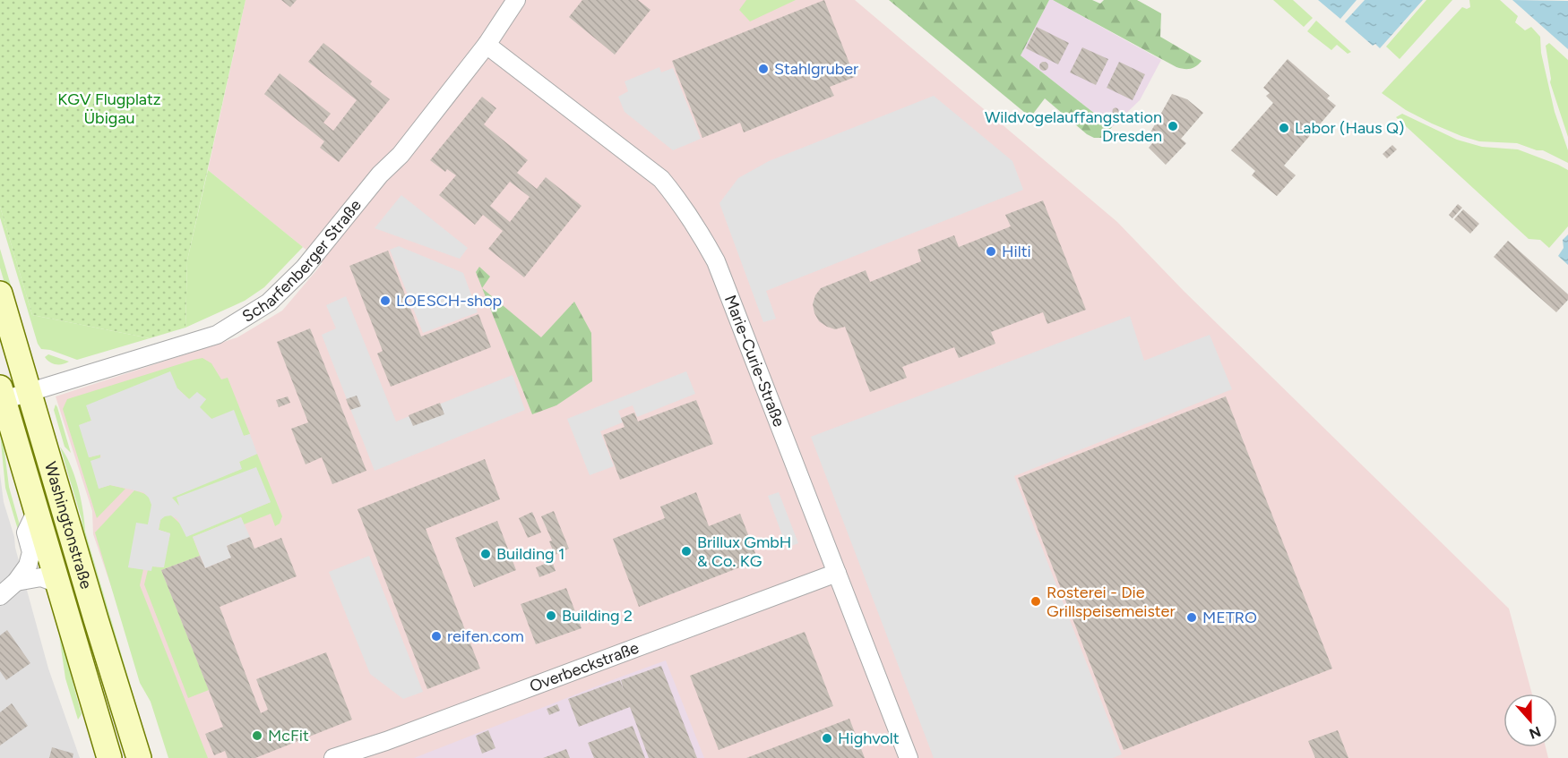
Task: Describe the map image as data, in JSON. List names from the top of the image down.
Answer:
{
  "streets": {
    "main road": ["Washingtonstraße"],
    "street": ["Scharfenberger Straße", "Marie-Curie-Straße", "Overbeckstraße"]
  },
  "crossings": [
    ["Scharfenberger Straße", "Marie-Curie-Straße"],
    ["Scharfenberger Straße", "Washingtonstraße"],
    ["Marie-Curie-Straße", "Overbeckstraße"]
  ],
  "parks": ["KGV Flugplatz Übigau"],
  "places": [
    "Stahlgruber",
    "Wildvogelauffangstation Dresden",
    "Labor (Haus Q)",
    "Hilti",
    "LOESCH-shop",
    "Brillux GmbH & Co. KG",
    "Building 1",
    "Rosterei - Die Grillspeisemeister",
    "Building 2",
    "METRO",
    "reifen.com",
    "McFit",
    "Highvolt"
  ],
  "north": "bottom"
}
